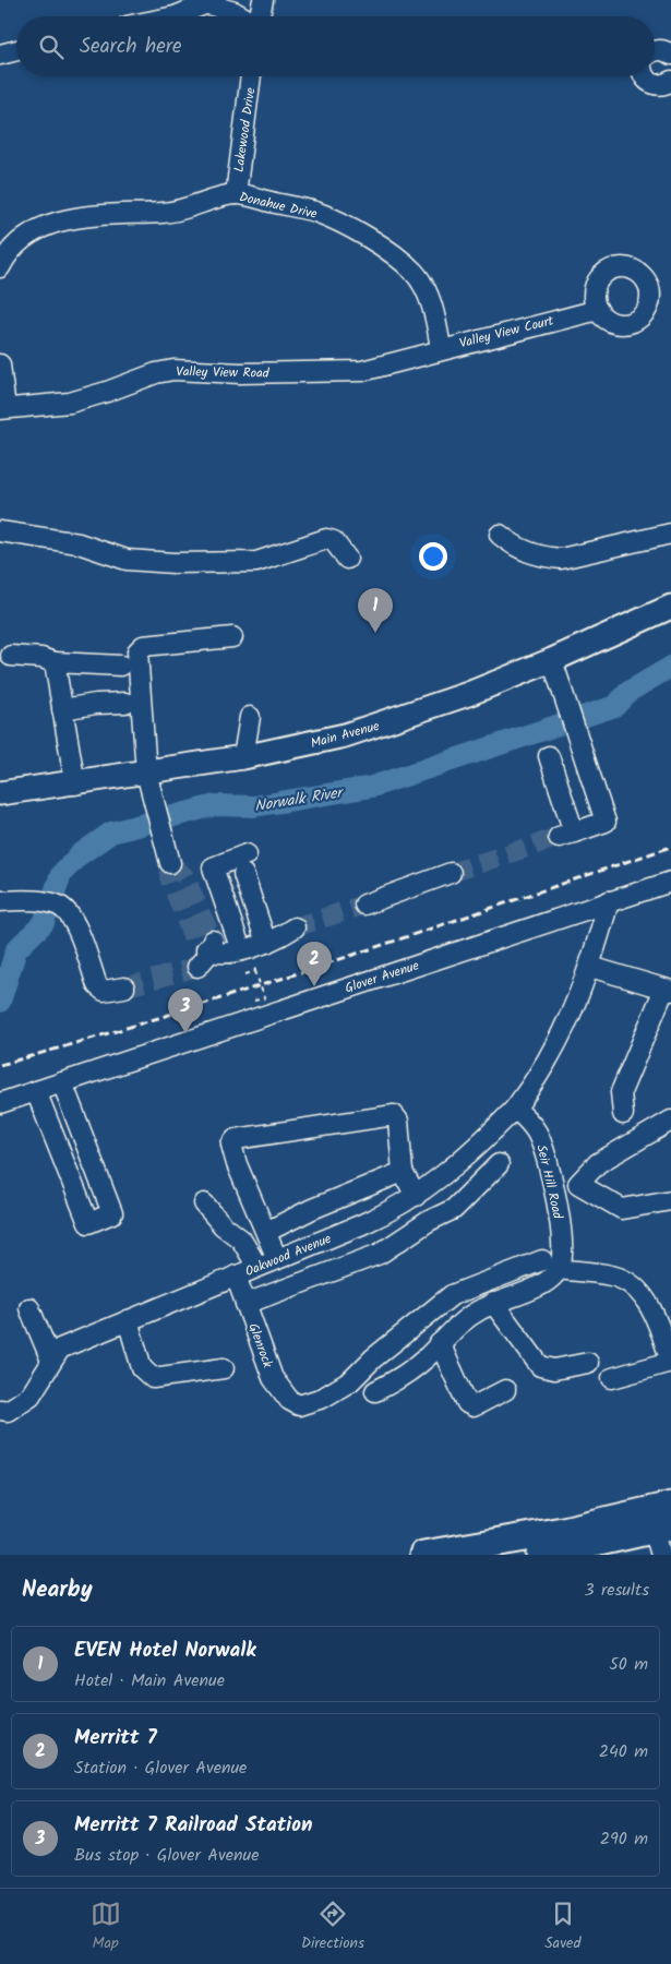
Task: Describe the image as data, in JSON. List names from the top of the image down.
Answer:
{
  "streets": {
    "main road": ["Main Avenue"],
    "street": [
      "Lakewood Drive",
      "Donahue Drive",
      "Valley View Court",
      "Valley View Road",
      "Glover Avenue",
      "Seir Hill Road",
      "Oakwood Avenue",
      "Glenrock"
    ]
  },
  "crossings": [
    ["Lakewood Drive", "Donahue Drive"],
    ["Donahue Drive", "Valley View Court"],
    ["Valley View Court", "Valley View Road"],
    ["Seir Hill Road", "Oakwood Avenue"],
    ["Oakwood Avenue", "Glenrock"]
  ],
  "water": ["Norwalk River"],
  "page": {
    "search": "Search here",
    "pins": ["1", "2", "3"],
    "heading": ["Nearby", "3 results"],
    "list": [
      {
        "mark": "1",
        "name": "EVEN Hotel Norwalk",
        "note": "Hotel · Main Avenue",
        "value": "50 m"
      },
      {
        "mark": "2",
        "name": "Merritt 7",
        "note": "Station · Glover Avenue",
        "value": "240 m"
      },
      {
        "mark": "3",
        "name": "Merritt 7 Railroad Station",
        "note": "Bus stop · Glover Avenue",
        "value": "290 m"
      }
    ],
    "nav": ["Map", "Directions", "Saved"]
  }
}
